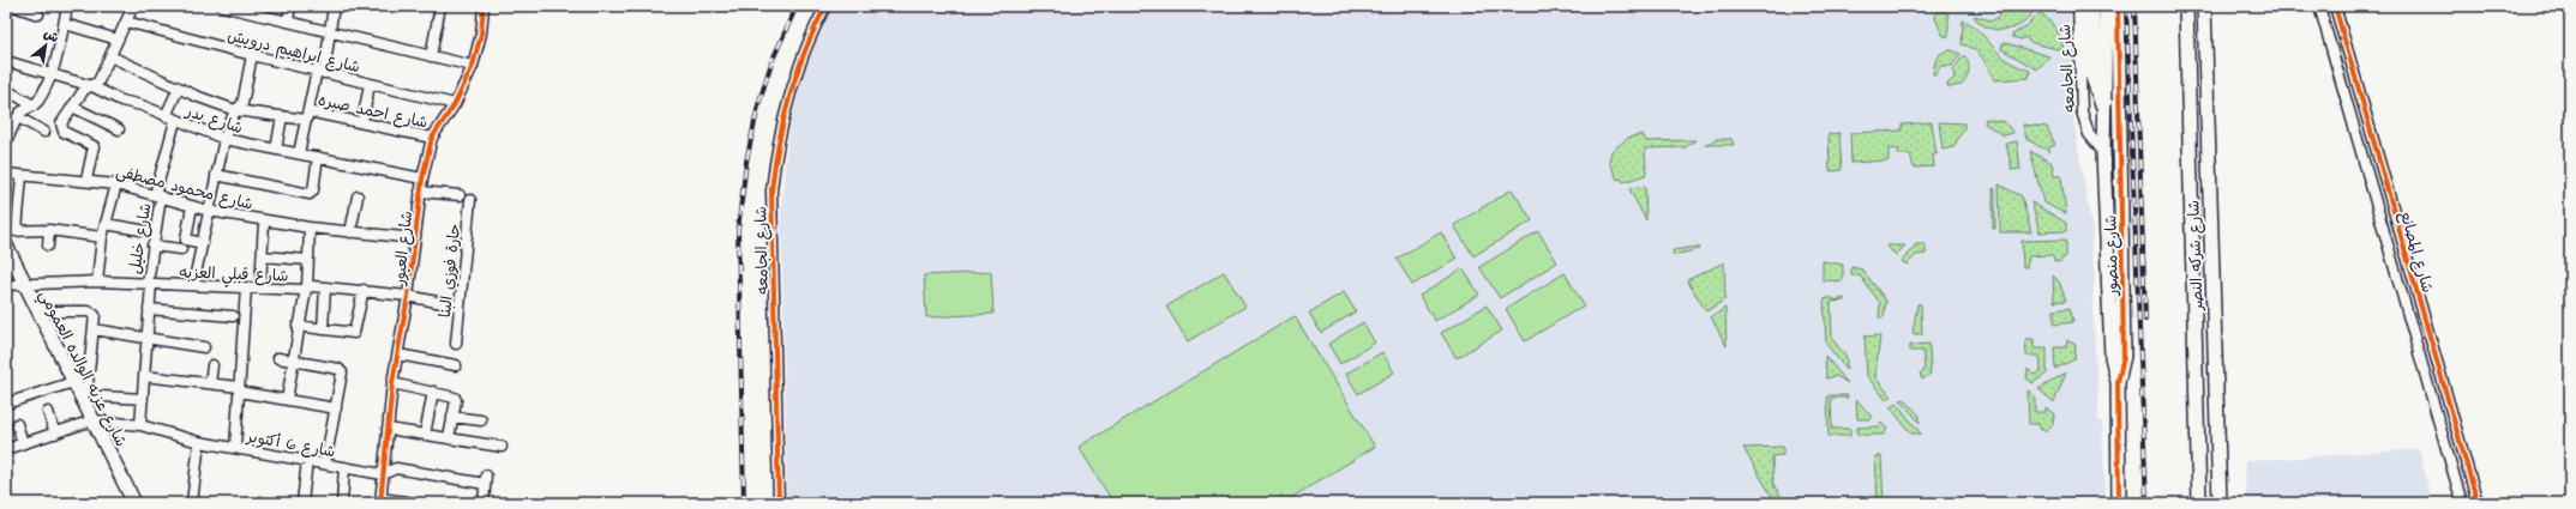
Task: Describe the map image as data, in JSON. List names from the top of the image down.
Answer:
{
  "streets": {
    "street": [
      "شارع ابراهيم درويش",
      "شارع الجامعه",
      "شارع احمد صبره",
      "شارع بدر",
      "شارع محمود مصطفى",
      "شارع خليل",
      "شارع العبور",
      "شارع المصانع",
      "شارع منصور",
      "شارع شركه النصر",
      "حارة فوزي البنا",
      "شارع قبلي العزبه",
      "شارع عزبه الوالده العمومي",
      "شارع 6 أكتوبر"
    ]
  },
  "crossings": [
    ["شارع ابراهيم درويش", "شارع العبور"],
    ["شارع الجامعه", "شارع منصور"],
    ["شارع احمد صبره", "شارع العبور"],
    ["شارع بدر", "شارع خليل"],
    ["شارع بدر", "شارع العبور"],
    ["شارع محمود مصطفى", "شارع خليل"],
    ["شارع محمود مصطفى", "شارع العبور"],
    ["شارع خليل", "شارع قبلي العزبه"],
    ["شارع خليل", "شارع 6 أكتوبر"],
    ["شارع العبور", "شارع قبلي العزبه"],
    ["شارع العبور", "شارع 6 أكتوبر"],
    ["حارة فوزي البنا", "شارع قبلي العزبه"],
    ["شارع قبلي العزبه", "شارع عزبه الوالده العمومي"],
    ["شارع عزبه الوالده العمومي", "شارع 6 أكتوبر"]
  ],
  "north": "top right"
}
